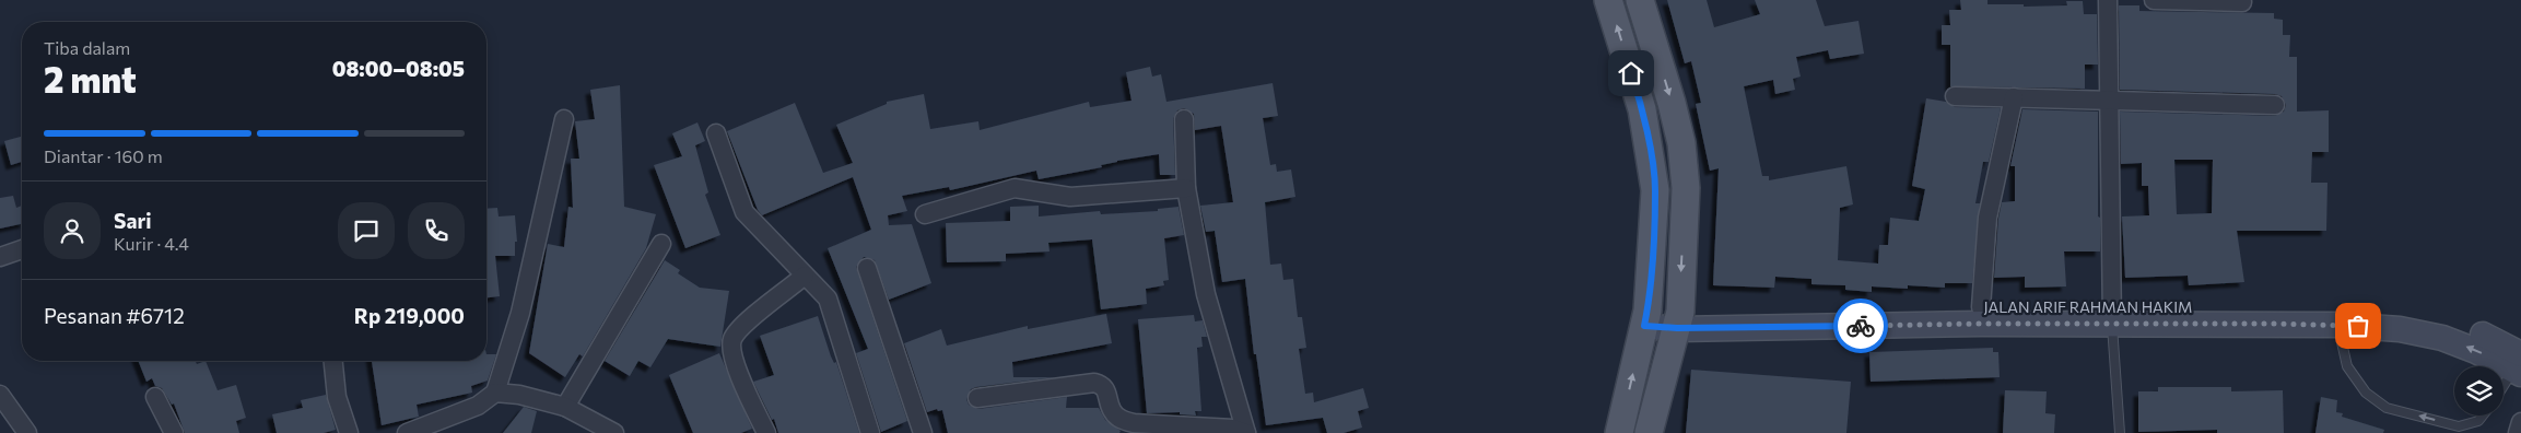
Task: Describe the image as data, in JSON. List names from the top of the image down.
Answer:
{
  "streets": {
    "main road": ["JALAN ARIF RAHMAN HAKIM"]
  },
  "page": {
    "heading": ["2 mnt", "Tiba dalam", "08:00–08:05"],
    "panel": [
      "Sari",
      "Kurir · 4.4",
      "Pesanan #6712",
      "Rp 219,000"
    ],
    "bar": "Diantar · 160 m"
  }
}
